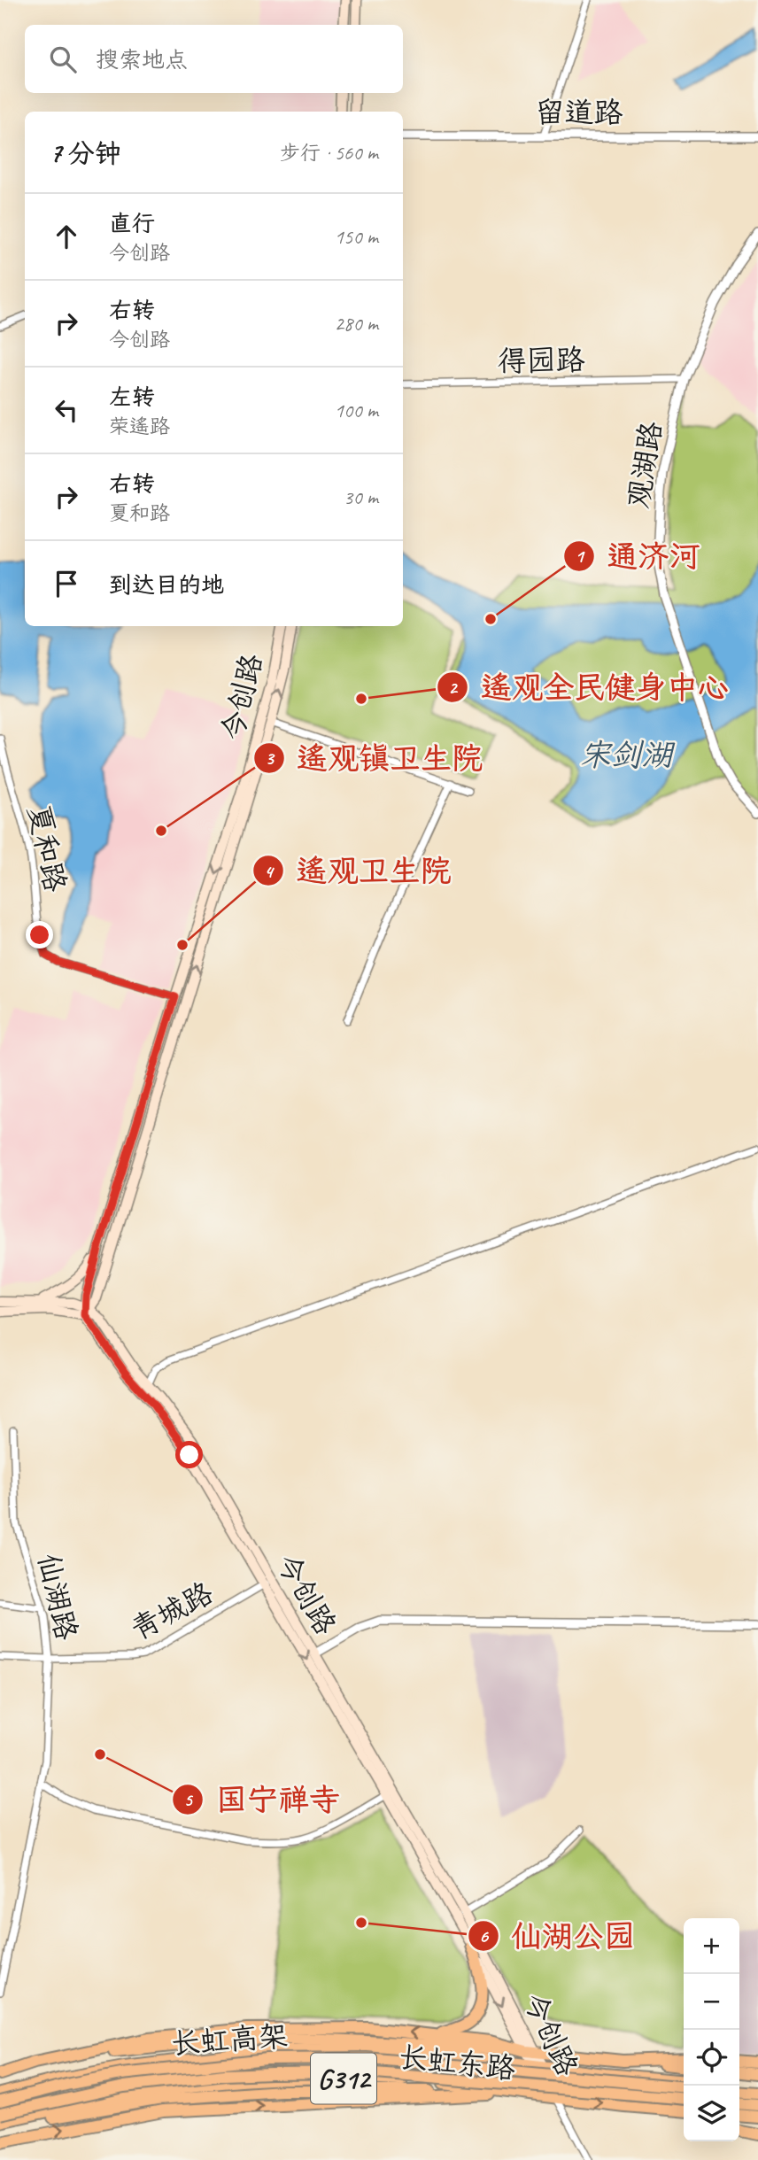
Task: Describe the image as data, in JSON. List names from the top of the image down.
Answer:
{
  "streets": {
    "highway": ["长虹高架", "长虹东路", "G312"],
    "main road": ["今创路"],
    "street": [
      "留道路",
      "得园路",
      "观湖路",
      "夏和路",
      "仙湖路",
      "青城路"
    ]
  },
  "crossings": [
    ["得园路", "观湖路"],
    ["今创路", "夏和路"],
    ["今创路", "青城路"],
    ["今创路", "长虹东路"],
    ["仙湖路", "青城路"]
  ],
  "water": ["宋剑湖"],
  "places": [
    "通济河",
    "遥观全民健身中心",
    "遥观镇卫生院",
    "遥观卫生院",
    "国宁禅寺",
    "仙湖公园"
  ],
  "page": {
    "search": "搜索地点",
    "heading": ["7 分钟", "步行 · 560 m"],
    "list": [
      ["直行", "今创路", "150 m"],
      ["右转", "今创路", "280 m"],
      ["左转", "荣遥路", "100 m"],
      ["右转", "夏和路", "30 m"],
      "到达目的地"
    ],
    "map_buttons": ["+", "−"]
  }
}
